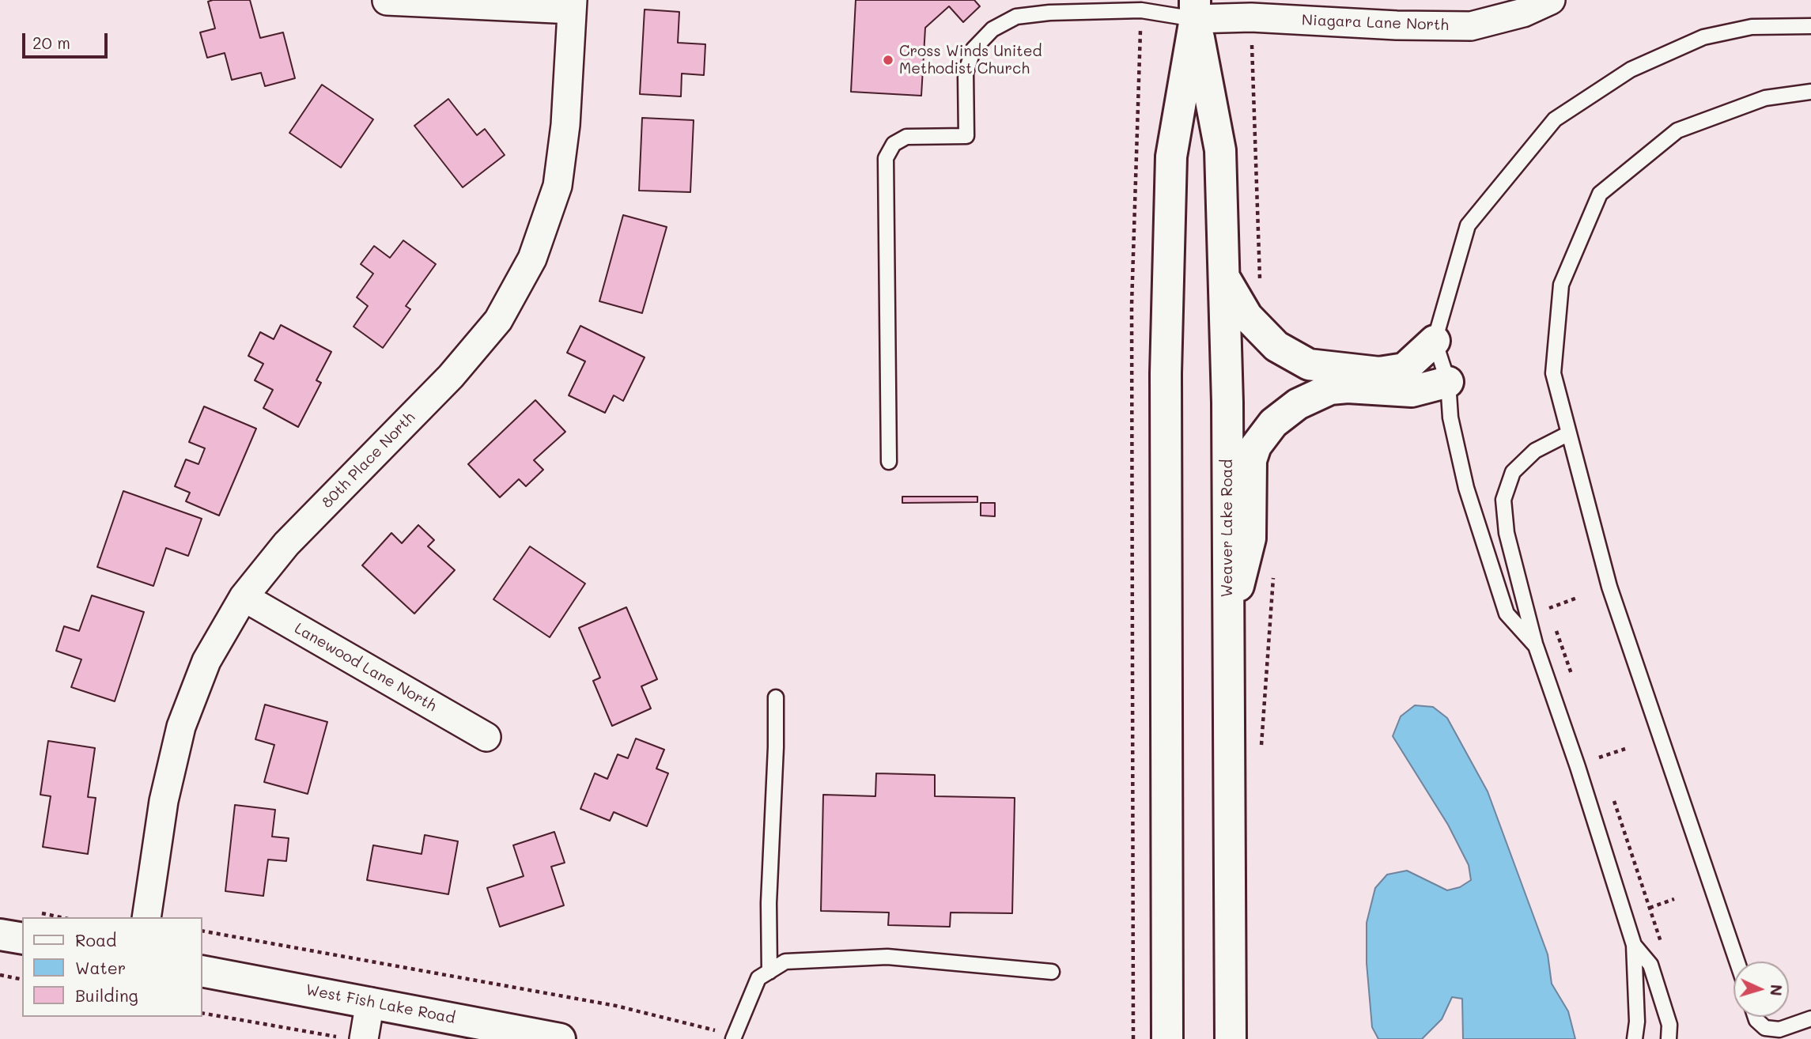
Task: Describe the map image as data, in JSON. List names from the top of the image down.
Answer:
{
  "streets": {
    "main road": ["Weaver Lake Road", "West Fish Lake Road"],
    "street": ["Niagara Lane North", "80th Place North", "Lanewood Lane North"]
  },
  "crossings": [
    ["Niagara Lane North", "Weaver Lake Road"],
    ["80th Place North", "Lanewood Lane North"]
  ],
  "places": ["Cross Winds United Methodist Church"],
  "legend": ["Road", "Water", "Building"],
  "scale_bar": "20 m",
  "north": "right"
}
